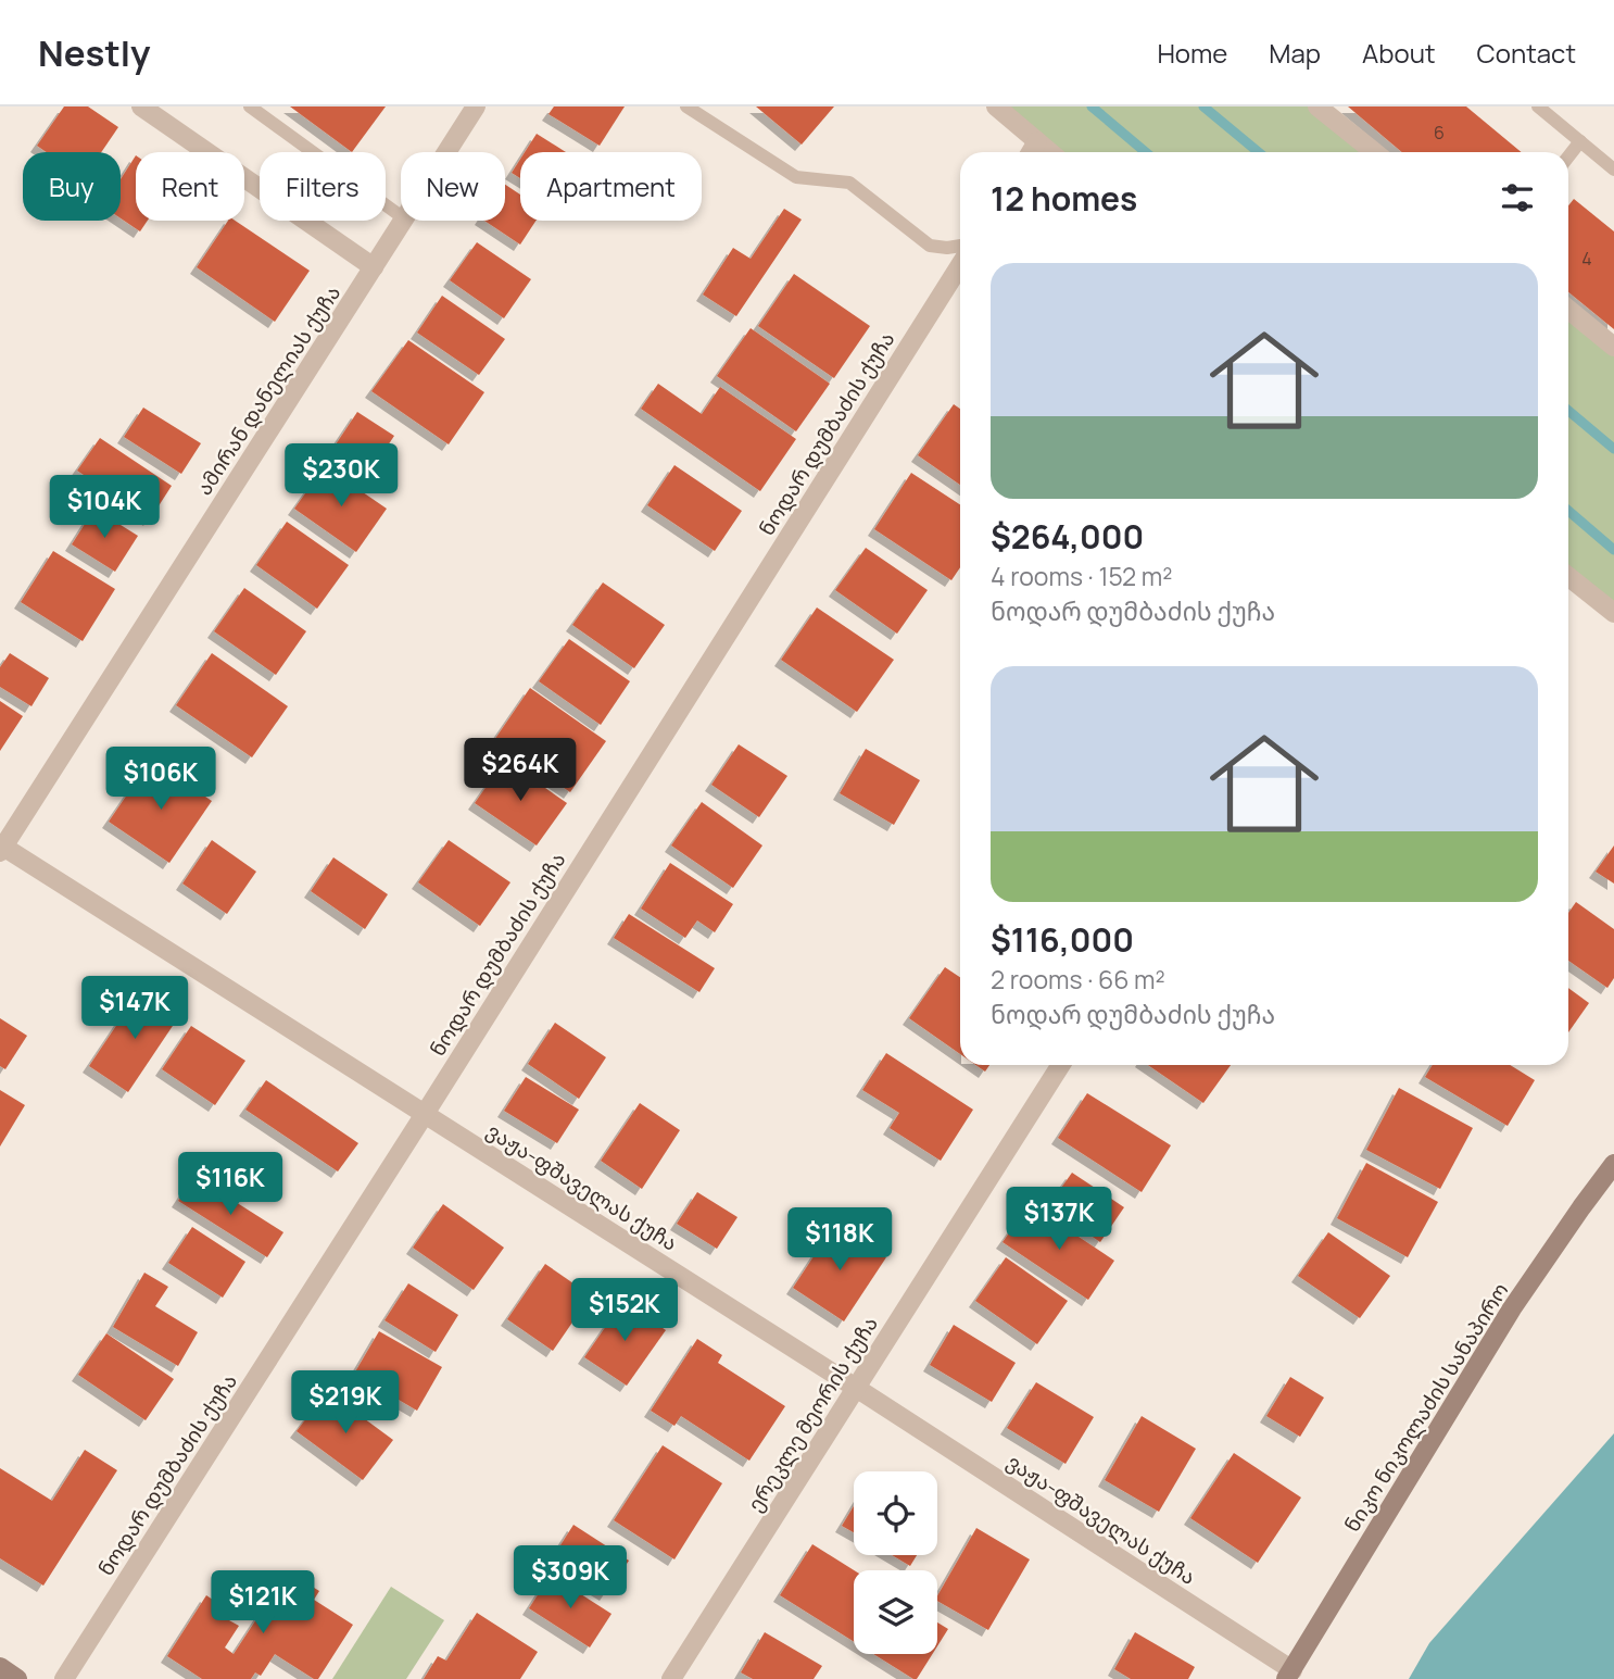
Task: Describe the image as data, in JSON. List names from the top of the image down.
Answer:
{
  "streets": {
    "street": [
      "ამირან დანელიას ქუჩა",
      "ნოდარ დუმბაძის ქუჩა",
      "ვაჟა-ფშაველას ქუჩა",
      "ნიკო ნიკოლაძის სანაპირო",
      "ერეკლე მეორის ქუჩა"
    ]
  },
  "crossings": [
    ["ამირან დანელიას ქუჩა", "ვაჟა-ფშაველას ქუჩა"],
    ["ნოდარ დუმბაძის ქუჩა", "ვაჟა-ფშაველას ქუჩა"],
    ["ვაჟა-ფშაველას ქუჩა", "ნიკო ნიკოლაძის სანაპირო"],
    ["ვაჟა-ფშაველას ქუჩა", "ერეკლე მეორის ქუჩა"]
  ],
  "house_numbers": ["6", "4"],
  "page": {
    "header": "Nestly",
    "nav": [
      "Home",
      "Map",
      "About",
      "Contact"
    ],
    "chip": [
      "Buy",
      "Rent",
      "Filters",
      "New",
      "Apartment"
    ],
    "heading": "12 homes",
    "list": [
      {
        "name": "$264,000",
        "note": "4 rooms · 152 m² · ნოდარ დუმბაძის ქუჩა"
      },
      {
        "name": "$116,000",
        "note": "2 rooms · 66 m² · ნოდარ დუმბაძის ქუჩა"
      }
    ],
    "price": [
      "$230K",
      "$104K",
      "$264K",
      "$106K",
      "$147K",
      "$116K",
      "$137K",
      "$118K",
      "$152K",
      "$219K",
      "$309K",
      "$121K"
    ]
  }
}
